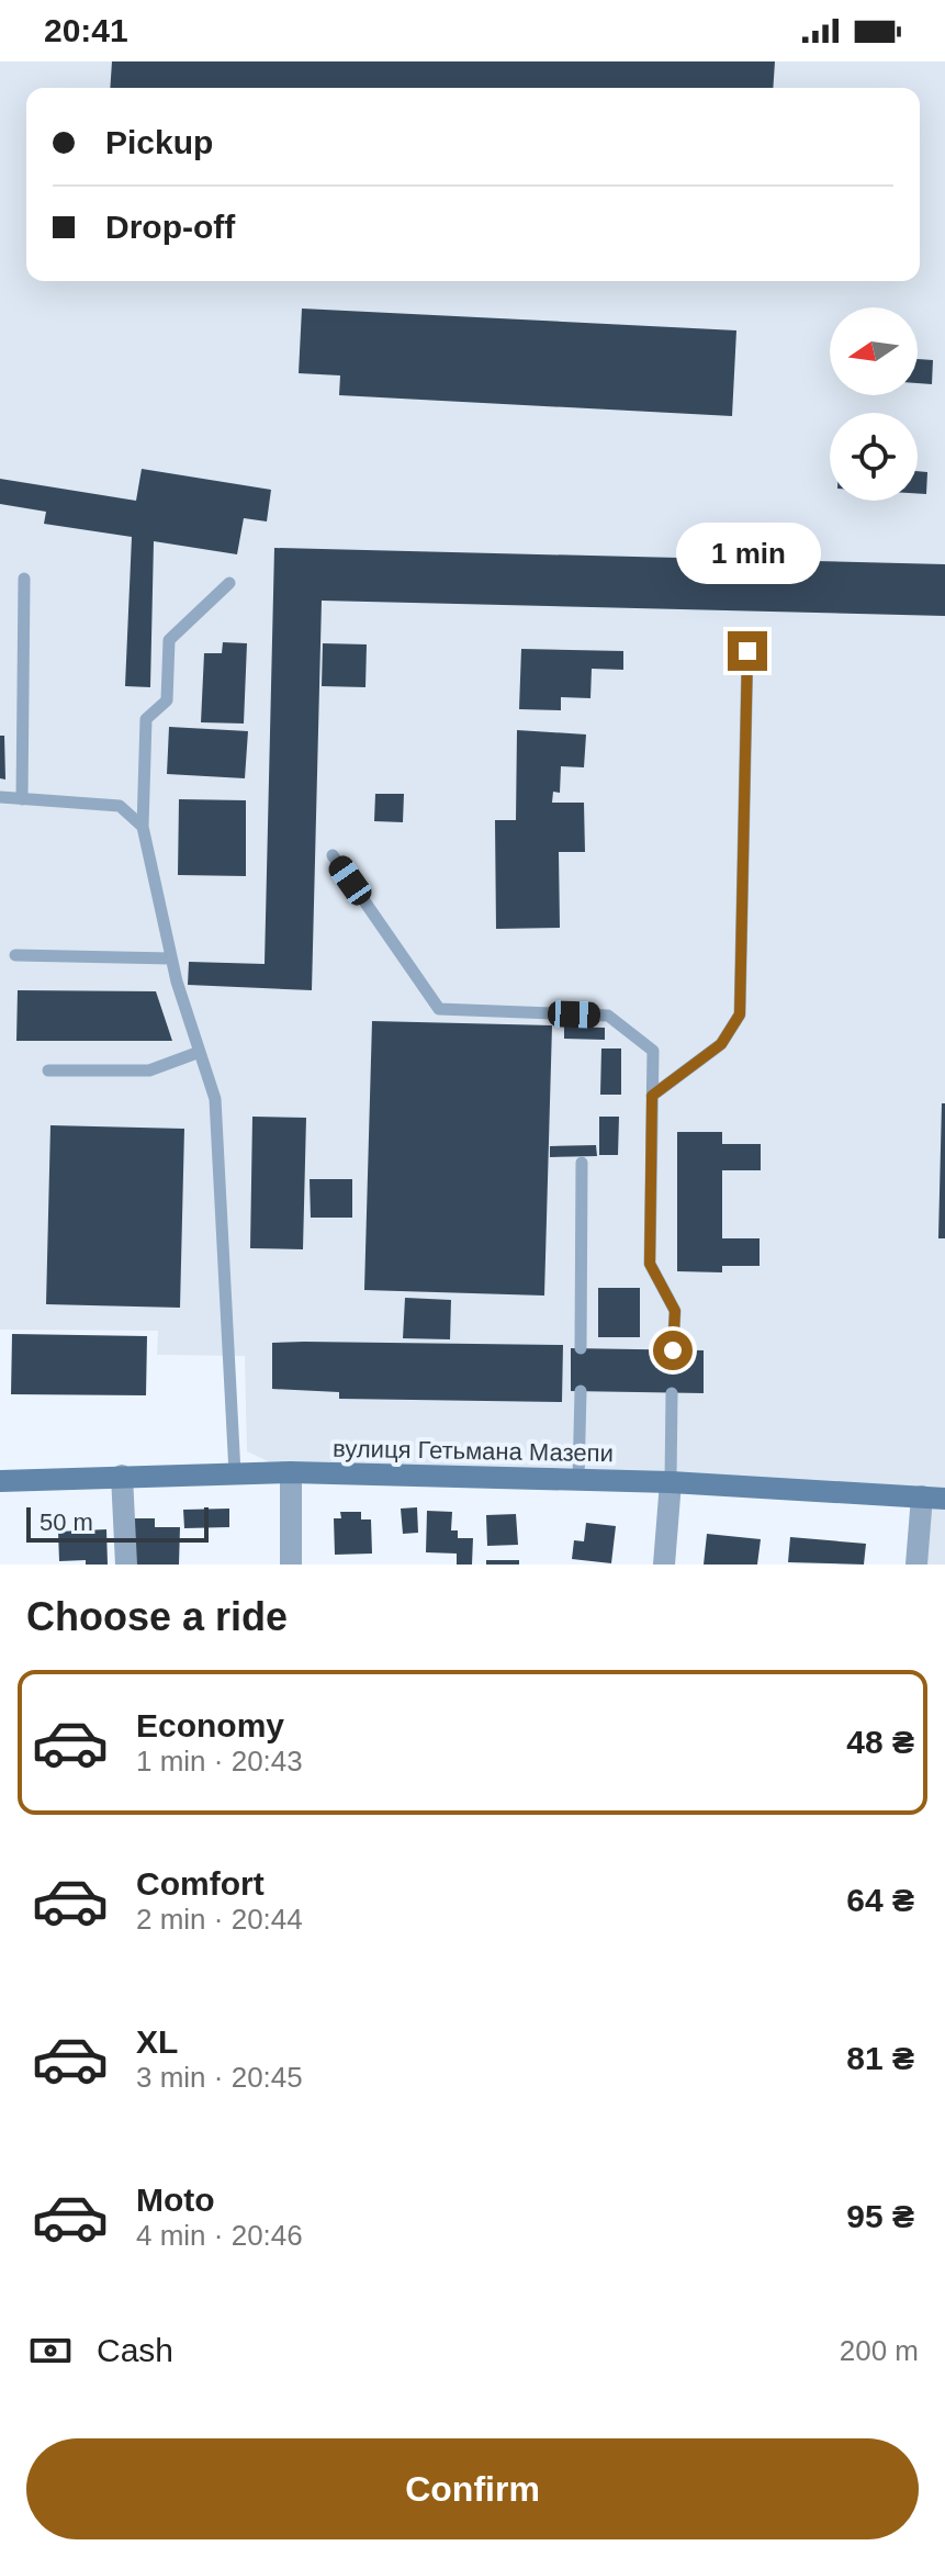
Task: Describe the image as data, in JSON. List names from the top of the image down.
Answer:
{
  "streets": {
    "street": ["вулиця Гетьмана Мазепи"]
  },
  "scale_bar": "50 m",
  "north": "left",
  "page": {
    "status": "20:41",
    "banner": ["Pickup", "Drop-off"],
    "bubble": "1 min",
    "scale": "50 m",
    "heading": "Choose a ride",
    "list": [
      {
        "name": "Economy",
        "note": "1 min · 20:43",
        "value": "48 ₴"
      },
      {
        "name": "Comfort",
        "note": "2 min · 20:44",
        "value": "64 ₴"
      },
      {
        "name": "XL",
        "note": "3 min · 20:45",
        "value": "81 ₴"
      },
      {
        "name": "Moto",
        "note": "4 min · 20:46",
        "value": "95 ₴"
      }
    ],
    "pay": ["Cash", "200 m"],
    "buttons": "Confirm"
  }
}
